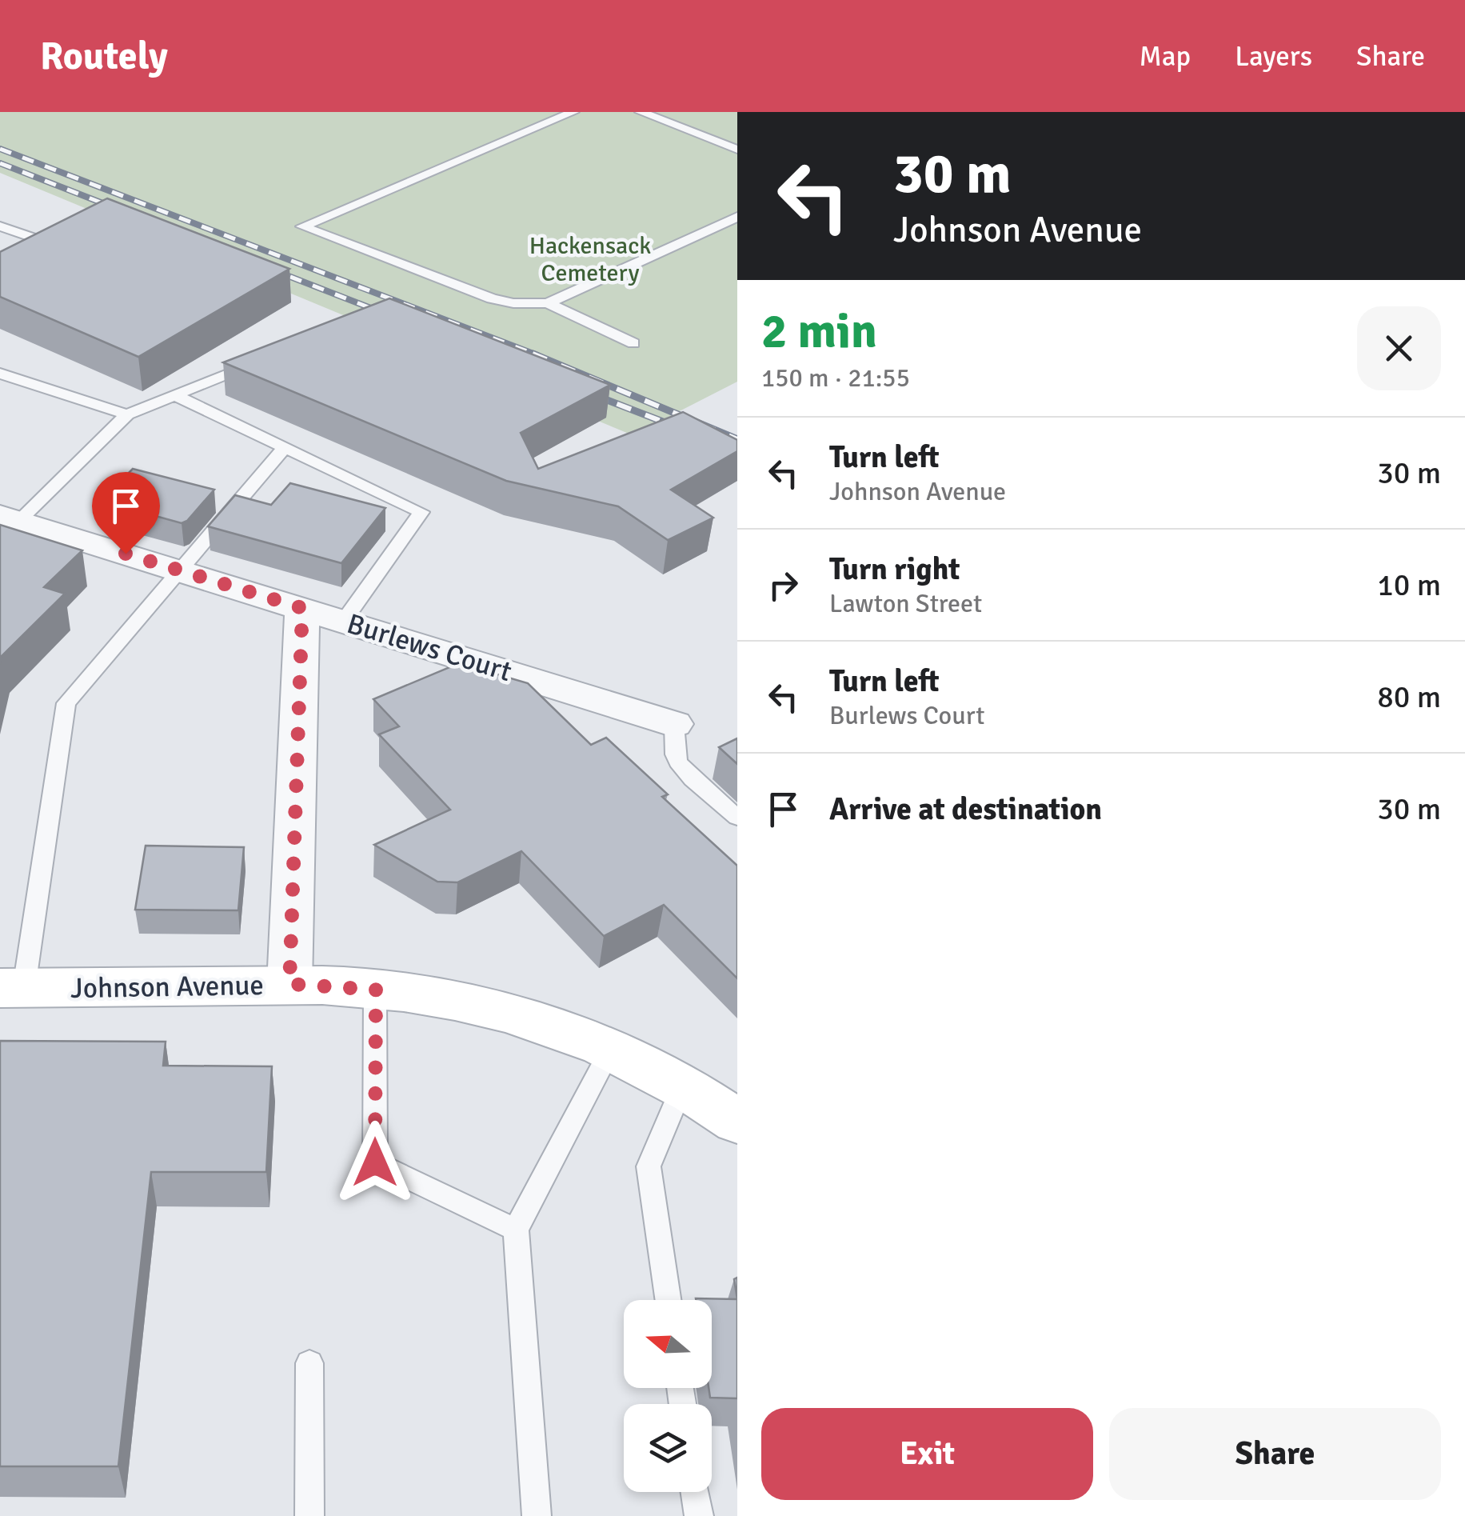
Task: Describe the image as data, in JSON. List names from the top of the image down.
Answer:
{
  "streets": {
    "main road": ["Johnson Avenue"],
    "street": ["Burlews Court"]
  },
  "parks": ["Hackensack Cemetery"],
  "north": "left",
  "page": {
    "header": "Routely",
    "nav": ["Map", "Layers", "Share"],
    "turn": ["30 m", "Johnson Avenue"],
    "heading": ["2 min", "150 m · 21:55"],
    "list": [
      {
        "name": "Turn left",
        "note": "Johnson Avenue",
        "value": "30 m"
      },
      {
        "name": "Turn right",
        "note": "Lawton Street",
        "value": "10 m"
      },
      {
        "name": "Turn left",
        "note": "Burlews Court",
        "value": "80 m"
      },
      {
        "name": "Arrive at destination",
        "value": "30 m"
      }
    ],
    "buttons": ["Exit", "Share"]
  }
}
